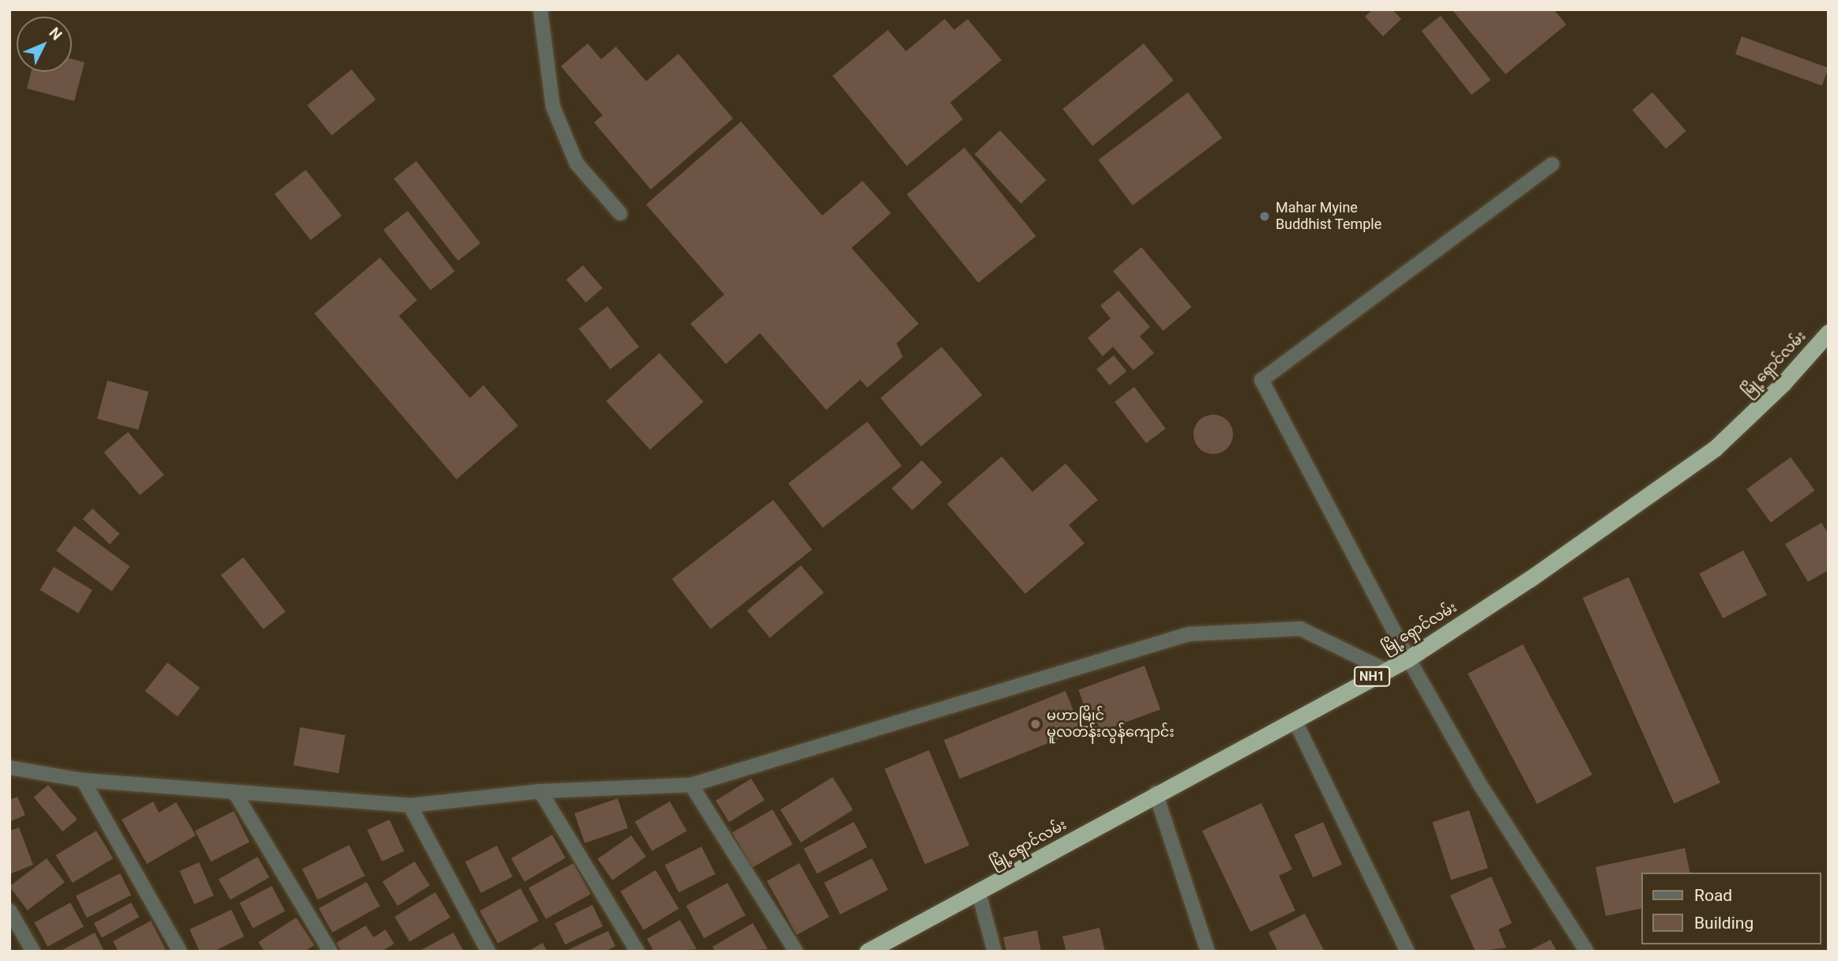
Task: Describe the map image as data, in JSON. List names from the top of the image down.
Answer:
{
  "streets": {
    "highway": ["မြို့ရှောင်လမ်း", "NH1"]
  },
  "places": ["Mahar Myine Buddhist Temple", "မဟာမြိုင် မူလတန်းလွန်ကျောင်း"],
  "legend": ["Road", "Building"],
  "north": "top right"
}
